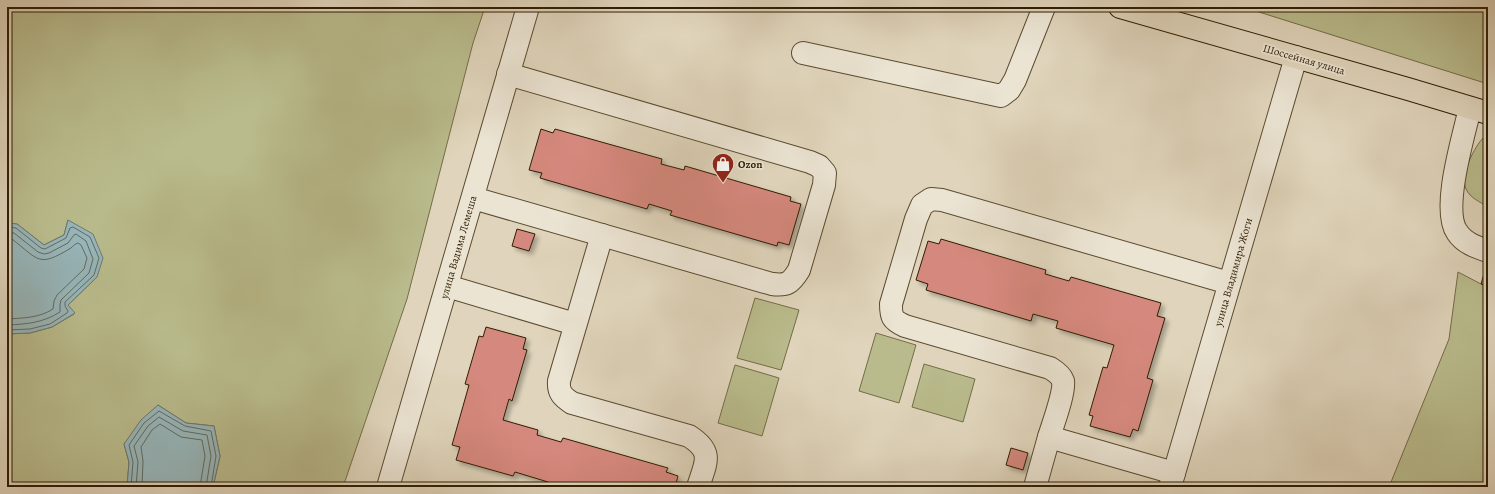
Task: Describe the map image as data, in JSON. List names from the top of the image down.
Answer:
{
  "streets": {
    "main road": ["Шоссейная улица"],
    "street": ["улица Вадима Лемеша", "улица Владимира Жоги"]
  },
  "crossings": [
    ["Шоссейная улица", "улица Владимира Жоги"]
  ],
  "places": {
    "shop": ["Ozon"]
  }
}
